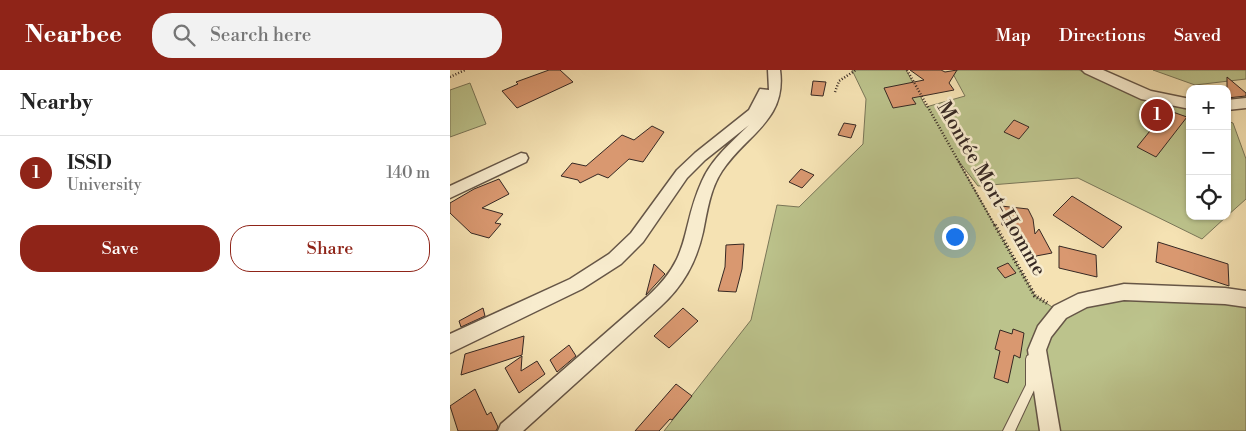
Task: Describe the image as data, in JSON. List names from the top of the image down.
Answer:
{
  "streets": {
    "path": ["Montée Mort-Homme"]
  },
  "page": {
    "header": "Nearbee",
    "search": "Search here",
    "nav": ["Map", "Directions", "Saved"],
    "heading": "Nearby",
    "map_buttons": ["+", "−"],
    "pins": "1",
    "list": [
      {
        "mark": "1",
        "name": "ISSD",
        "note": "University",
        "value": "140 m"
      }
    ],
    "buttons": ["Save", "Share"]
  }
}
